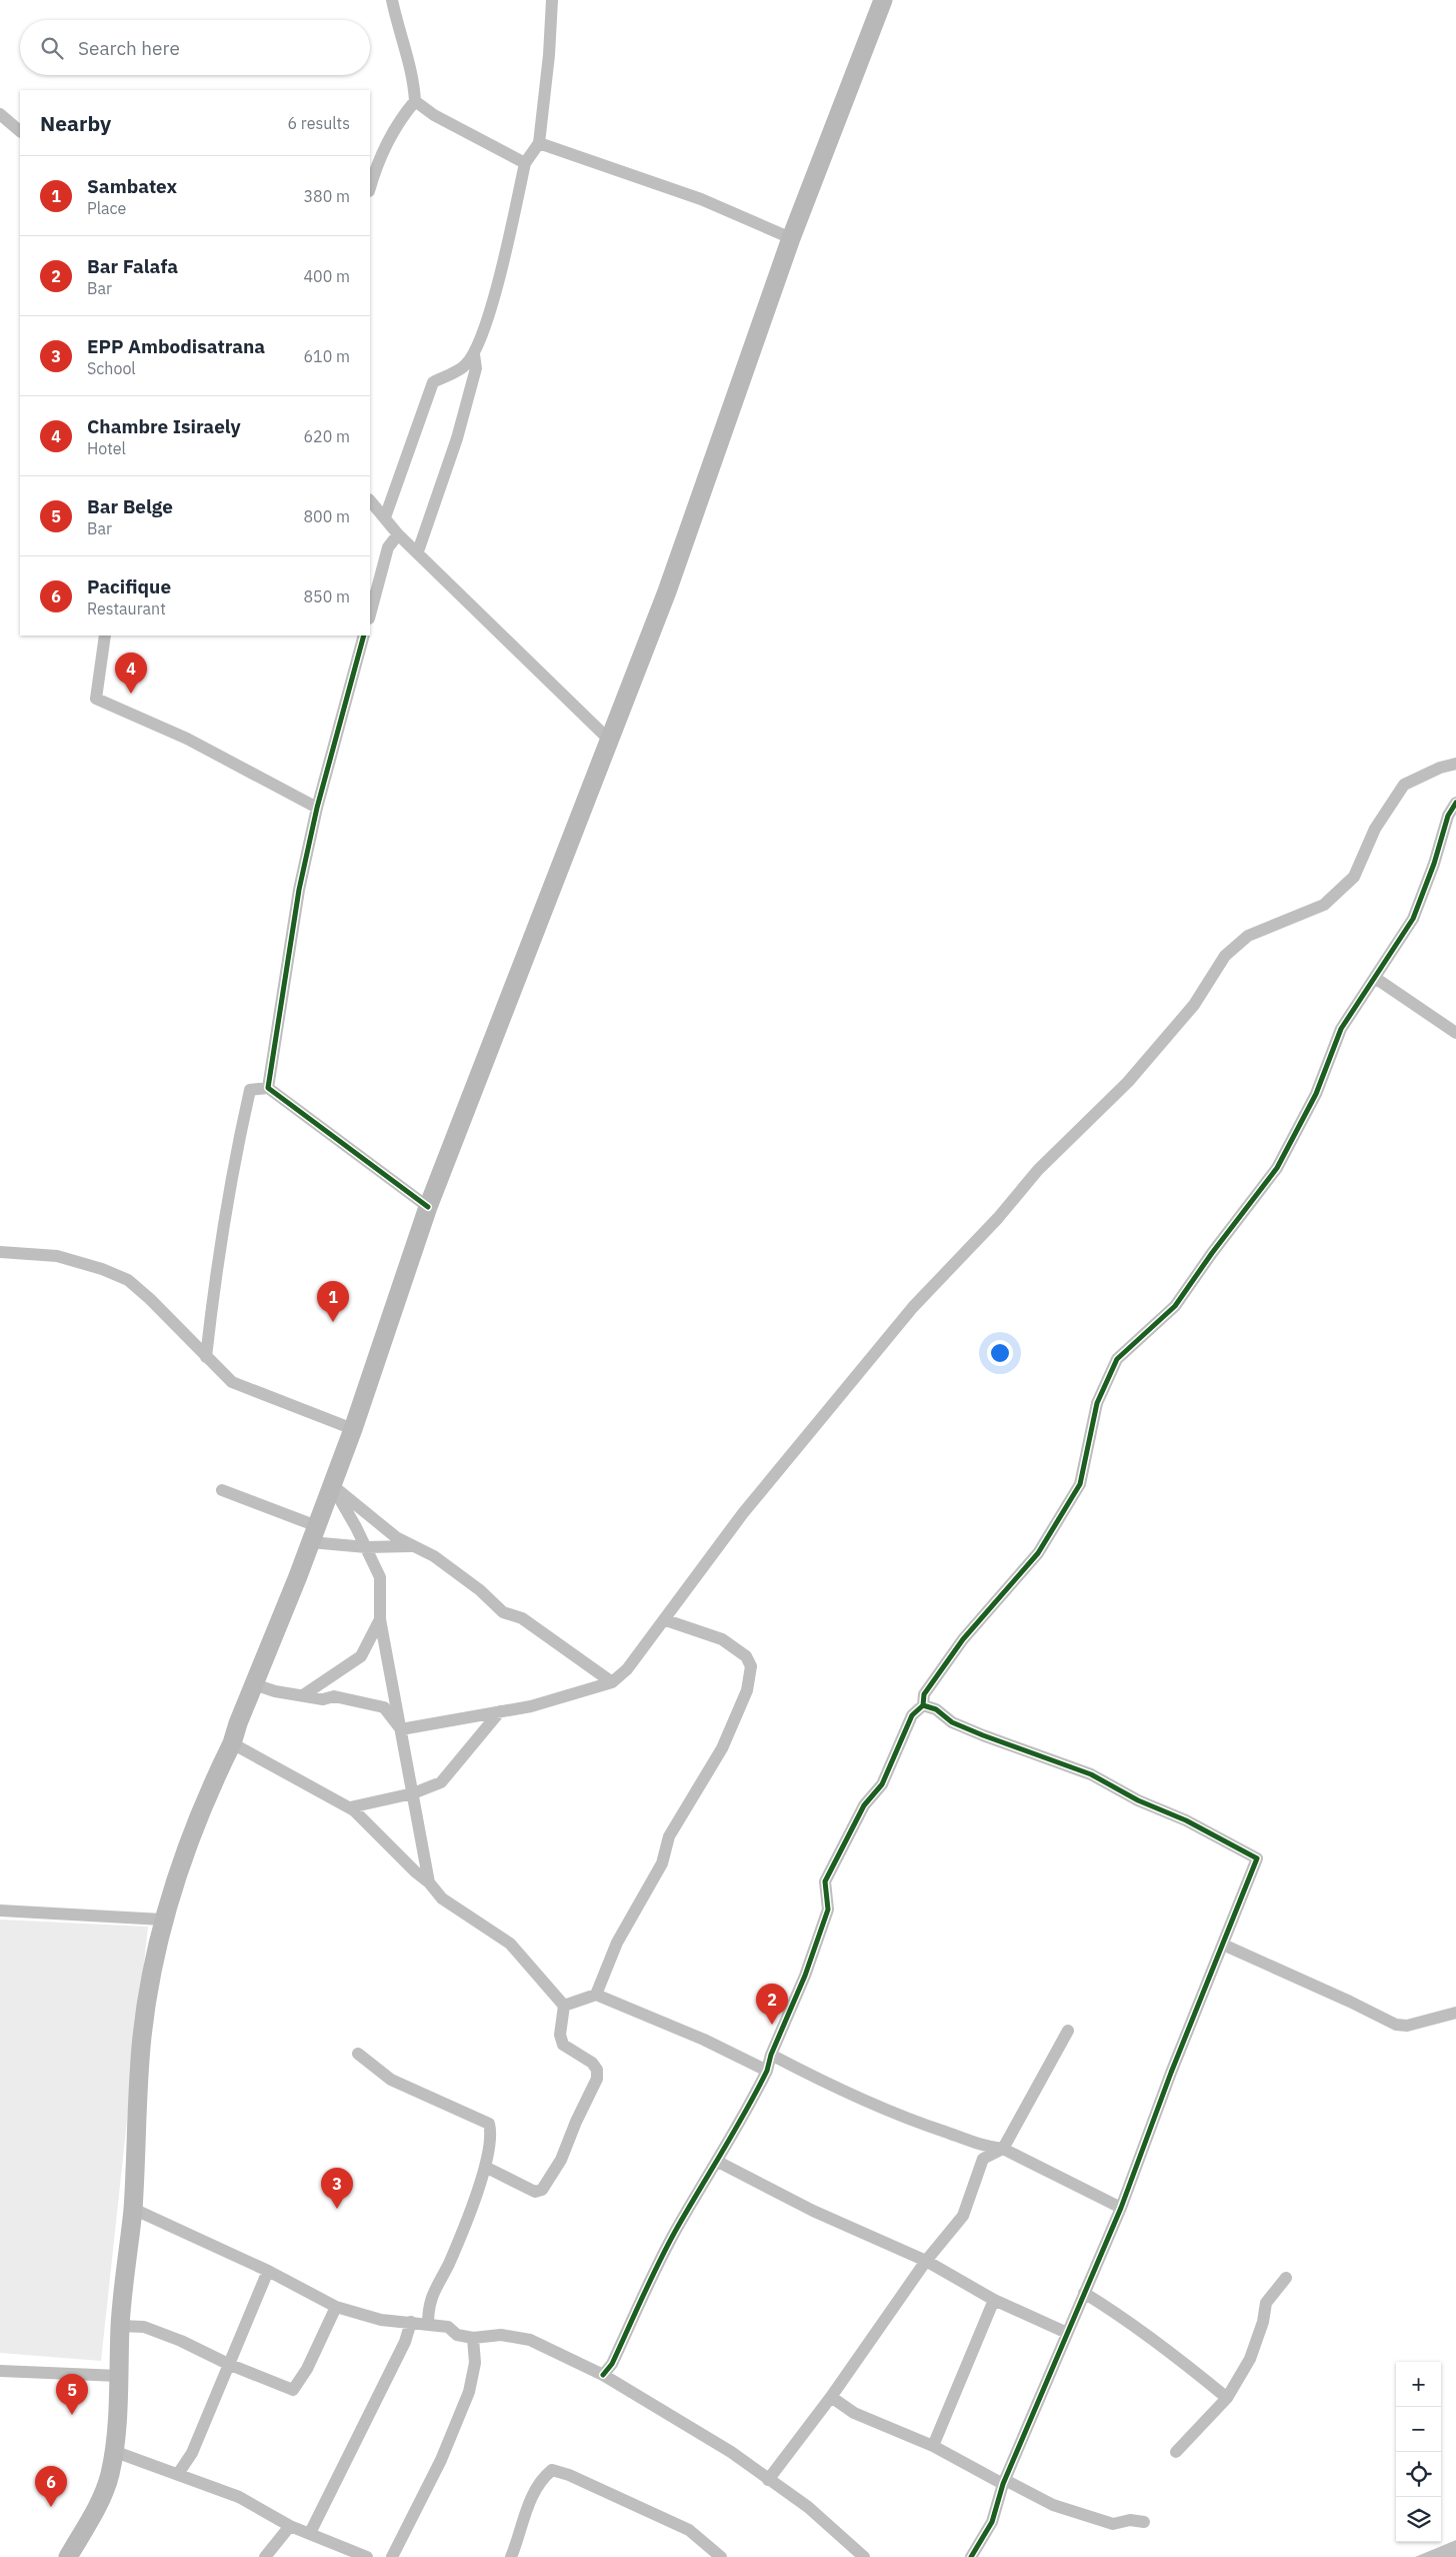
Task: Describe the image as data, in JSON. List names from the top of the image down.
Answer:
{
  "page": {
    "search": "Search here",
    "heading": ["Nearby", "6 results"],
    "list": [
      {
        "mark": "1",
        "name": "Sambatex",
        "note": "Place",
        "value": "380 m"
      },
      {
        "mark": "2",
        "name": "Bar Falafa",
        "note": "Bar",
        "value": "400 m"
      },
      {
        "mark": "3",
        "name": "EPP Ambodisatrana",
        "note": "School",
        "value": "610 m"
      },
      {
        "mark": "4",
        "name": "Chambre Isiraely",
        "note": "Hotel",
        "value": "620 m"
      },
      {
        "mark": "5",
        "name": "Bar Belge",
        "note": "Bar",
        "value": "800 m"
      },
      {
        "mark": "6",
        "name": "Pacifique",
        "note": "Restaurant",
        "value": "850 m"
      }
    ],
    "pins": [
      "4",
      "1",
      "2",
      "3",
      "5",
      "6"
    ],
    "map_buttons": ["+", "−"]
  }
}
